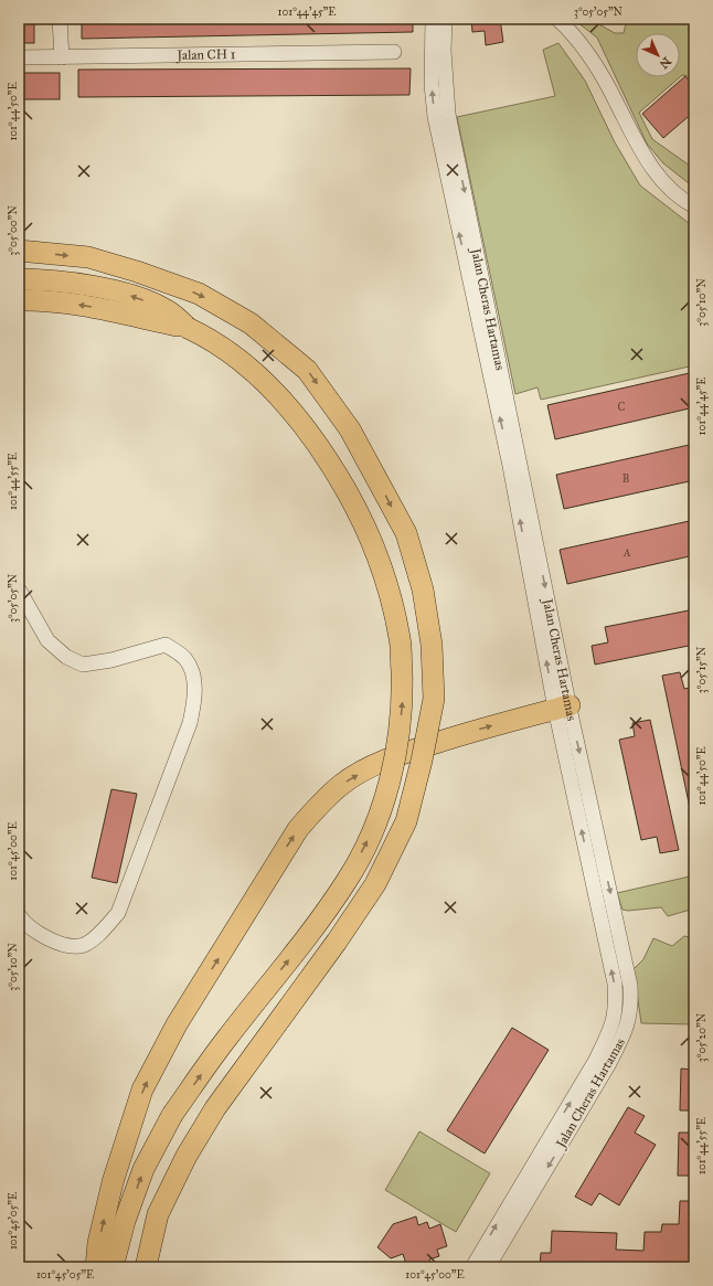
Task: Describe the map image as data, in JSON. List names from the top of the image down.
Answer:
{
  "streets": {
    "street": ["Jalan CH 1", "Jalan Cheras Hartamas"]
  },
  "house_numbers": ["C", "B", "A"],
  "north": "bottom right",
  "coordinates": [
    "101°44'45\"E",
    "3°05'05\"N",
    "101°44'50\"E",
    "3°05'00\"N",
    "3°05'10\"N",
    "101°44'55\"E",
    "3°05'15\"N",
    "101°45'00\"E",
    "3°05'20\"N",
    "101°45'05\"E"
  ]
}
